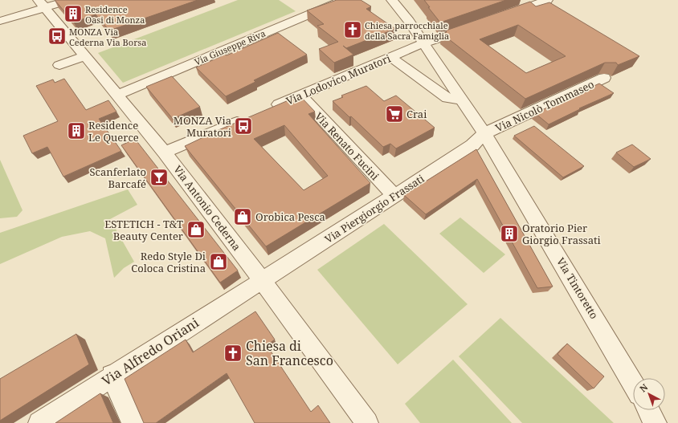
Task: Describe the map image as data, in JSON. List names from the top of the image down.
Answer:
{
  "streets": {
    "street": [
      "Via Giuseppe Riva",
      "Via Lodovico Muratori",
      "Via Nicolò Tommaseo",
      "Via Renato Fucini",
      "Via Antonio Cederna",
      "Via Piergiorgio Frassati",
      "Via Tintoretto",
      "Via Alfredo Oriani"
    ]
  },
  "crossings": [
    ["Via Giuseppe Riva", "Via Antonio Cederna"],
    ["Via Lodovico Muratori", "Via Renato Fucini"],
    ["Via Lodovico Muratori", "Via Tintoretto"],
    ["Via Nicolò Tommaseo", "Via Piergiorgio Frassati"],
    ["Via Nicolò Tommaseo", "Via Tintoretto"],
    ["Via Renato Fucini", "Via Piergiorgio Frassati"],
    ["Via Antonio Cederna", "Via Piergiorgio Frassati"],
    ["Via Antonio Cederna", "Via Alfredo Oriani"],
    ["Via Piergiorgio Frassati", "Via Tintoretto"],
    ["Via Piergiorgio Frassati", "Via Alfredo Oriani"]
  ],
  "places": {
    "building": ["Residence Oasi di Monza", "Residence Le Querce", "Oratorio Pier Giorgio Frassati"],
    "church": ["Chiesa parrocchiale della Sacra Famiglia", "Chiesa di San Francesco"],
    "bus stop": ["MONZA Via Cederna Via Borsa", "MONZA Via Muratori"],
    "supermarket": ["Crai"],
    "bar": ["Scanferlato Barcafé"],
    "shop": ["Orobica Pesca", "ESTETICH - T&T Beauty Center", "Redo Style Di Coloca Cristina"]
  },
  "north": "top left"
}
